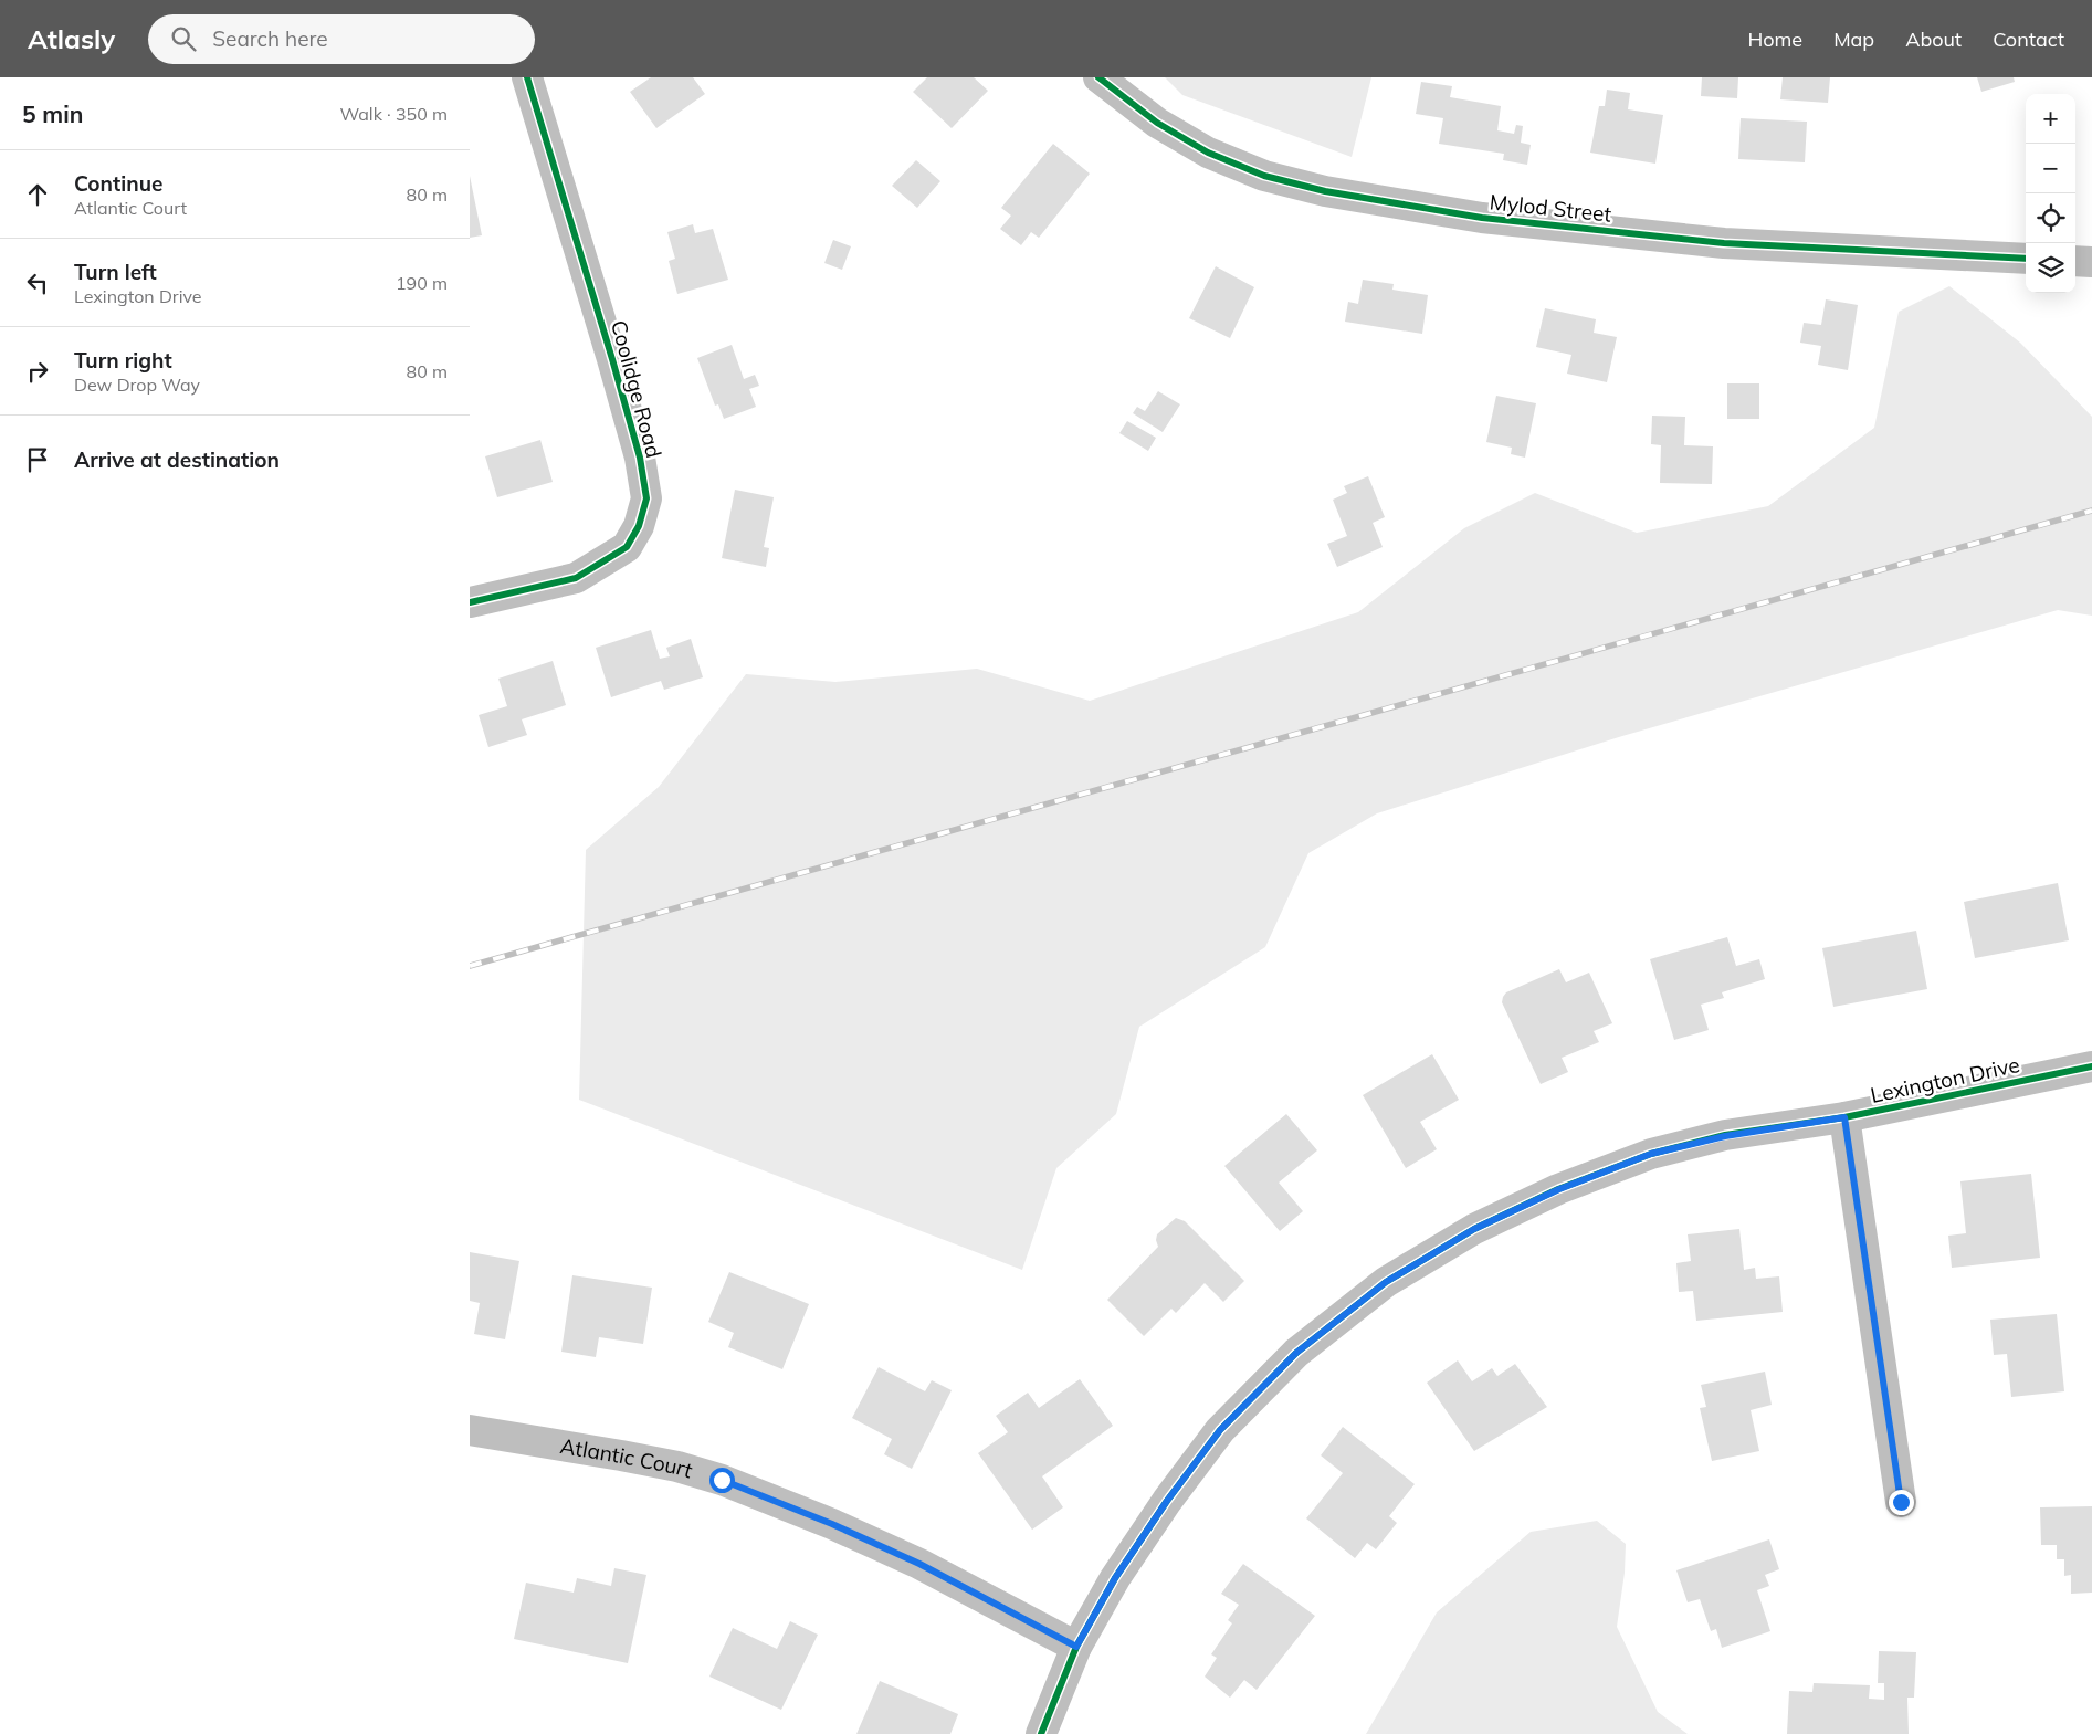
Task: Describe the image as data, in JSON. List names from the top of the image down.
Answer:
{
  "streets": {
    "street": [
      "Mylod Street",
      "Coolidge Road",
      "Lexington Drive",
      "Atlantic Court"
    ]
  },
  "crossings": [
    ["Lexington Drive", "Atlantic Court"]
  ],
  "page": {
    "header": "Atlasly",
    "search": "Search here",
    "nav": [
      "Home",
      "Map",
      "About",
      "Contact"
    ],
    "heading": ["5 min", "Walk · 350 m"],
    "map_buttons": ["+", "−"],
    "list": [
      ["Continue", "Atlantic Court", "80 m"],
      ["Turn left", "Lexington Drive", "190 m"],
      ["Turn right", "Dew Drop Way", "80 m"],
      "Arrive at destination"
    ]
  }
}
